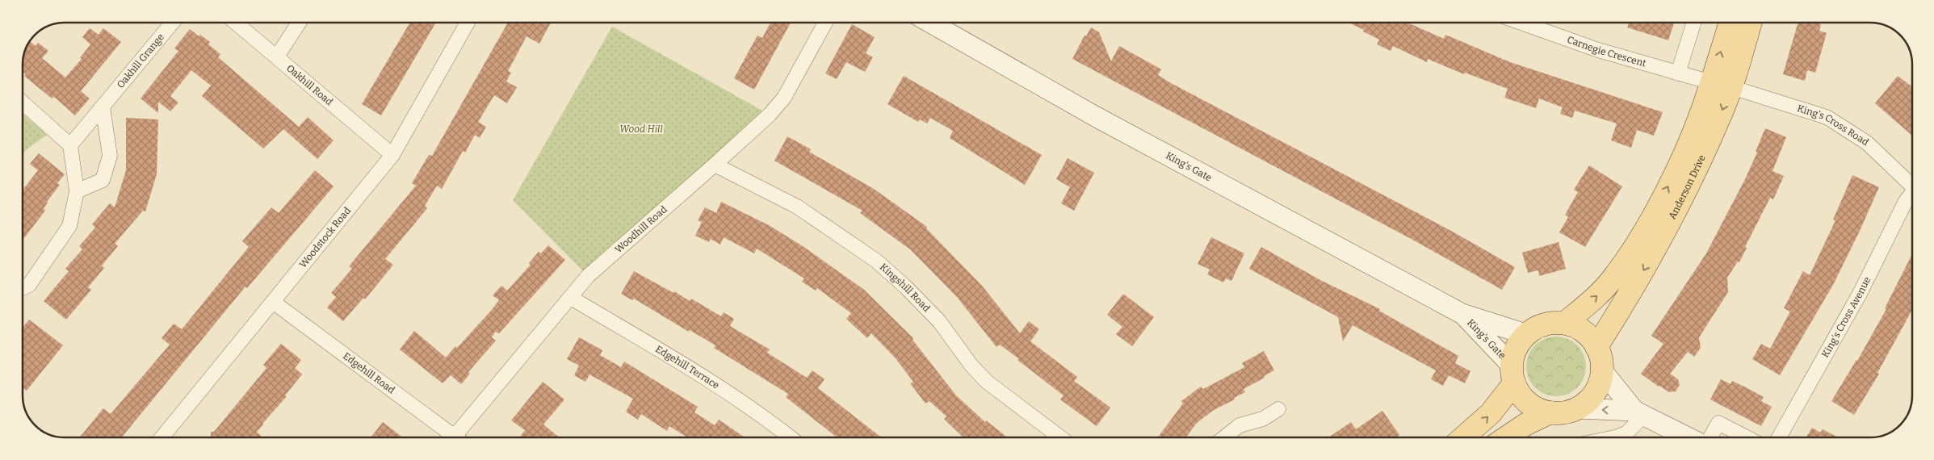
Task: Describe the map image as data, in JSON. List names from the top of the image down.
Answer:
{
  "streets": {
    "main road": ["Anderson Drive"],
    "street": [
      "Carnegie Crescent",
      "Oakhill Grange",
      "Oakhill Road",
      "King's Cross Road",
      "King's Gate",
      "Woodhill Road",
      "Woodstock Road",
      "Kingshill Road",
      "King's Cross Avenue",
      "Edgehill Terrace",
      "Edgehill Road"
    ]
  },
  "crossings": [
    ["Carnegie Crescent", "King's Cross Road"],
    ["Carnegie Crescent", "Anderson Drive"],
    ["Oakhill Road", "Woodstock Road"],
    ["King's Cross Road", "Anderson Drive"],
    ["King's Gate", "Anderson Drive"],
    ["Woodhill Road", "Kingshill Road"],
    ["Woodhill Road", "Edgehill Terrace"],
    ["Woodstock Road", "Edgehill Road"]
  ],
  "parks": ["Wood Hill"]
}
